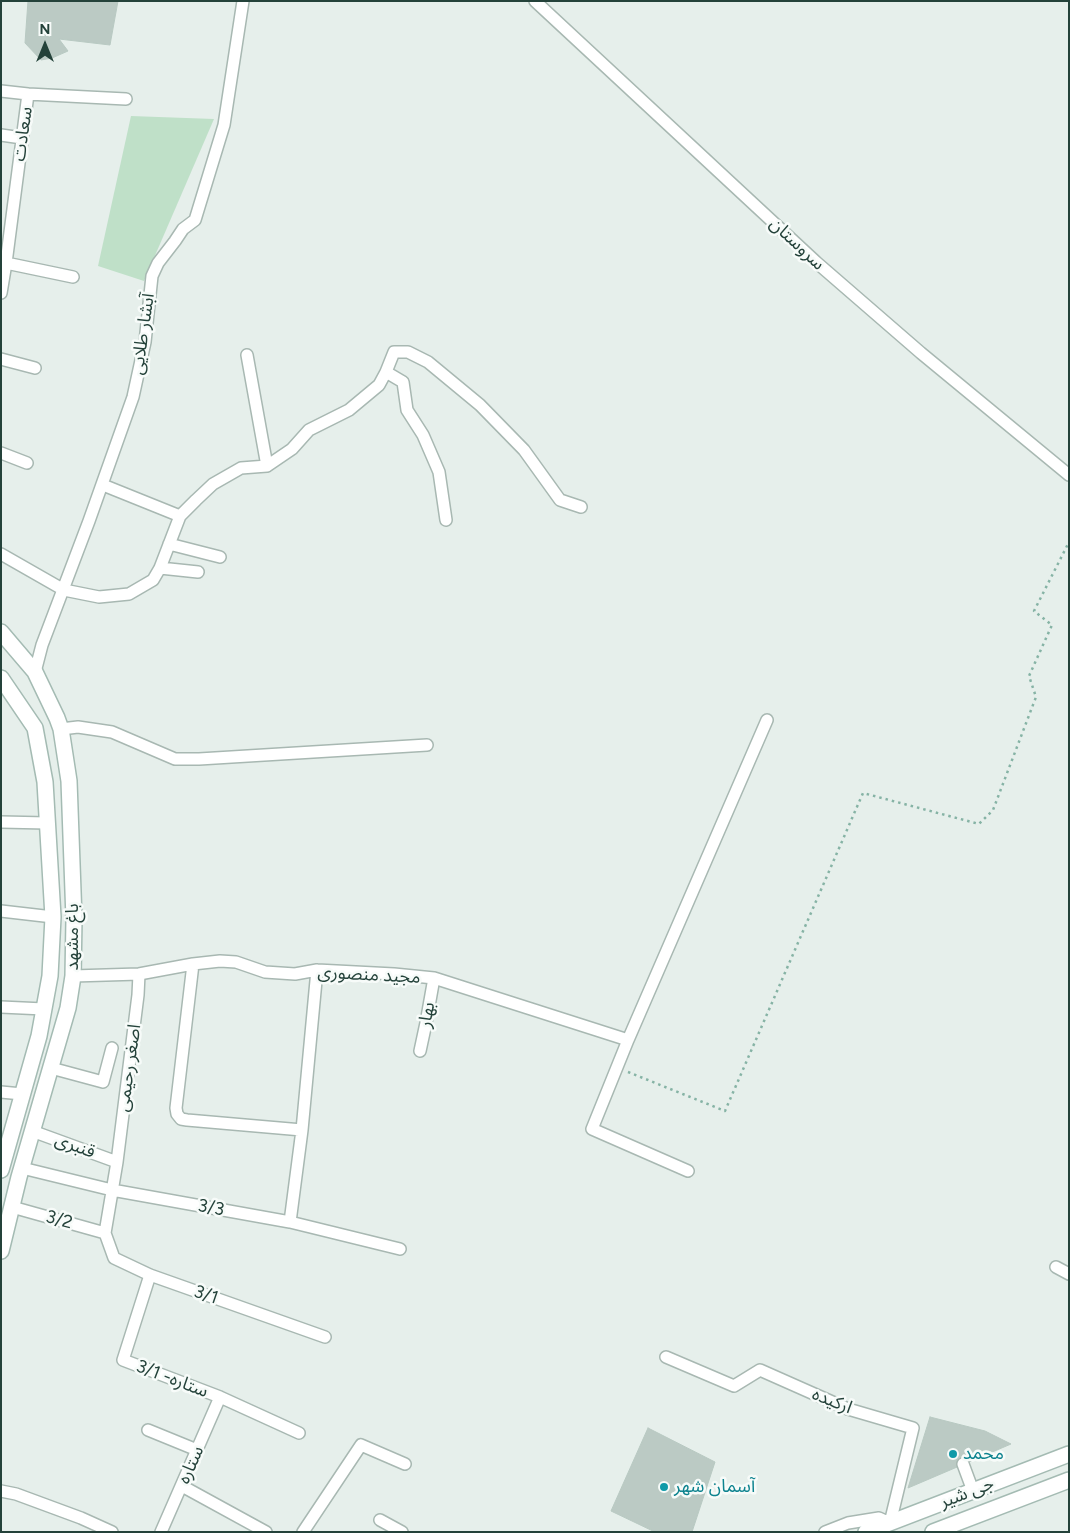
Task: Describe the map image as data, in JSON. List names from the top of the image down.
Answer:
{
  "streets": {
    "main road": ["باغ مشهد", "جی شیر"],
    "street": [
      "سعادت",
      "سروستان",
      "آبشار طلایی",
      "مجید منصوری",
      "بهار",
      "اصغر رحیمی",
      "قنبری",
      "3/3",
      "3/2",
      "3/1",
      "ستاره- 3/1",
      "ارکیده",
      "ستاره"
    ]
  },
  "crossings": [
    ["آبشار طلایی", "باغ مشهد"],
    ["باغ مشهد", "مجید منصوری"],
    ["باغ مشهد", "قنبری"],
    ["باغ مشهد", "3/3"],
    ["باغ مشهد", "3/2"],
    ["مجید منصوری", "بهار"],
    ["مجید منصوری", "اصغر رحیمی"],
    ["اصغر رحیمی", "قنبری"],
    ["اصغر رحیمی", "3/3"],
    ["اصغر رحیمی", "3/2"],
    ["اصغر رحیمی", "3/1"],
    ["3/2", "3/1"],
    ["3/1", "ستاره- 3/1"],
    ["ستاره- 3/1", "ستاره"],
    ["ارکیده", "جی شیر"]
  ],
  "places": ["محمد", "آسمان شهر"],
  "north": "top"
}
